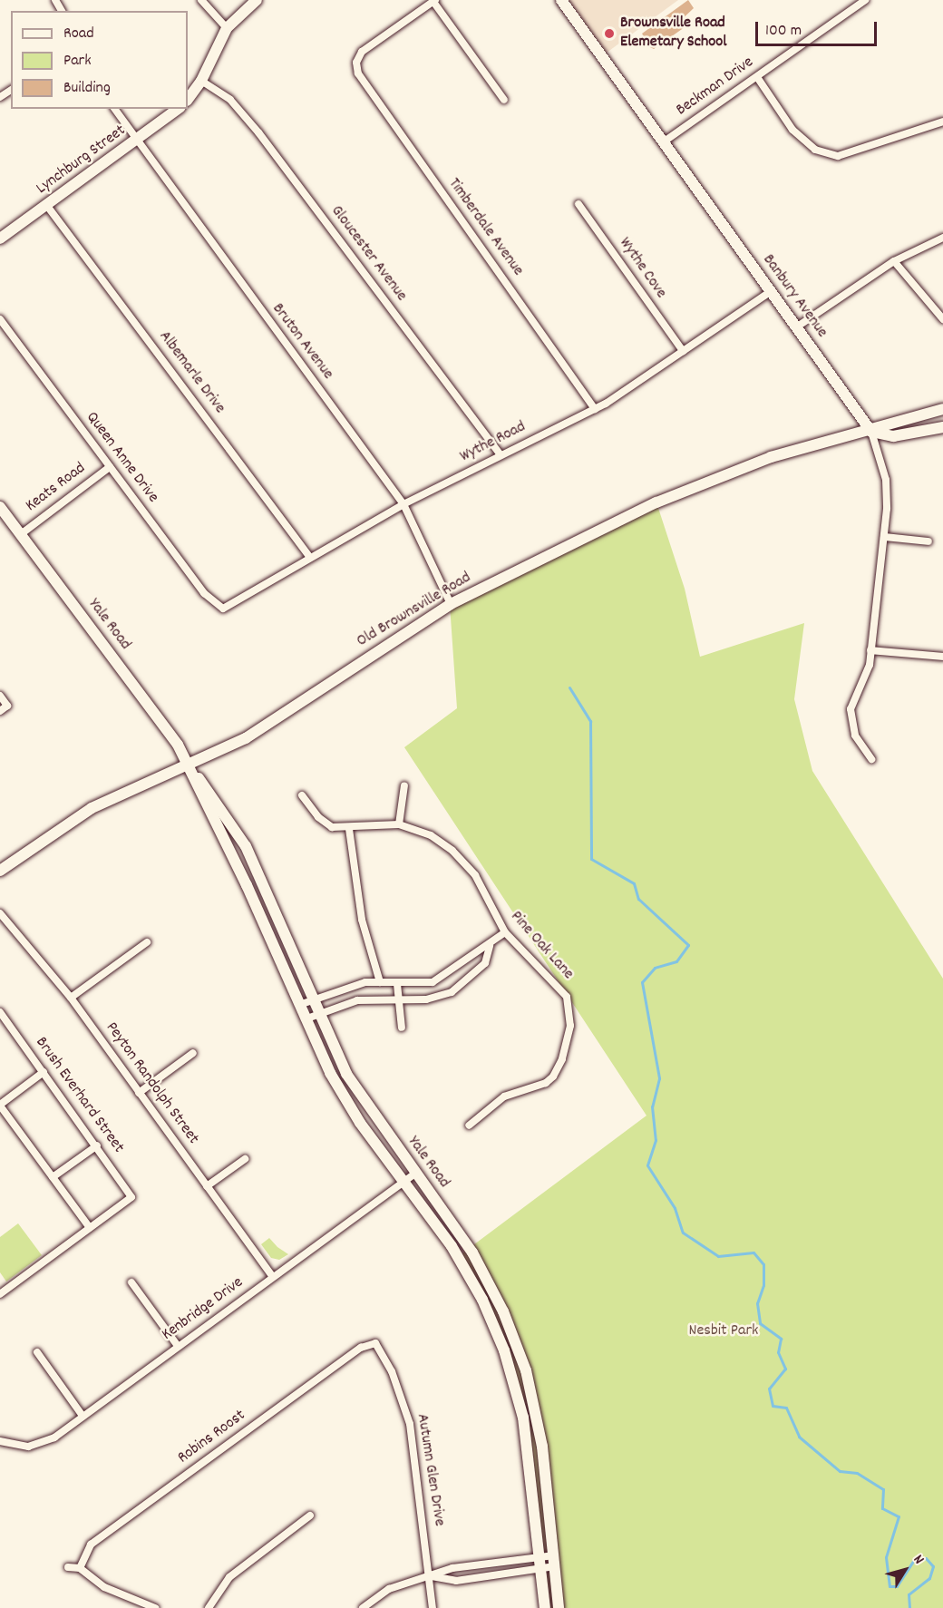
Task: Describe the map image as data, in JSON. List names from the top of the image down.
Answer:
{
  "streets": {
    "main road": [
      "Lynchburg Street",
      "Banbury Avenue",
      "Old Brownsville Road",
      "Yale Road"
    ],
    "street": [
      "Beckman Drive",
      "Timberdale Avenue",
      "Gloucester Avenue",
      "Wythe Cove",
      "Bruton Avenue",
      "Albemarle Drive",
      "Wythe Road",
      "Queen Anne Drive",
      "Keats Road",
      "Pine Oak Lane",
      "Peyton Randolph Street",
      "Brush Everhard Street",
      "Kenbridge Drive",
      "Robins Roost",
      "Autumn Glen Drive"
    ]
  },
  "crossings": [
    ["Beckman Drive", "Banbury Avenue"],
    ["Lynchburg Street", "Bruton Avenue"],
    ["Lynchburg Street", "Albemarle Drive"],
    ["Timberdale Avenue", "Wythe Road"],
    ["Gloucester Avenue", "Wythe Road"],
    ["Wythe Cove", "Wythe Road"],
    ["Banbury Avenue", "Wythe Road"],
    ["Banbury Avenue", "Old Brownsville Road"],
    ["Bruton Avenue", "Wythe Road"],
    ["Bruton Avenue", "Old Brownsville Road"],
    ["Albemarle Drive", "Wythe Road"],
    ["Wythe Road", "Queen Anne Drive"],
    ["Queen Anne Drive", "Keats Road"],
    ["Keats Road", "Yale Road"],
    ["Old Brownsville Road", "Yale Road"],
    ["Yale Road", "Kenbridge Drive"],
    ["Peyton Randolph Street", "Kenbridge Drive"],
    ["Robins Roost", "Autumn Glen Drive"]
  ],
  "parks": ["Nesbit Park"],
  "places": ["Brownsville Road Elemetary School"],
  "legend": ["Road", "Park", "Building"],
  "scale_bar": "100 m",
  "north": "top right"
}
